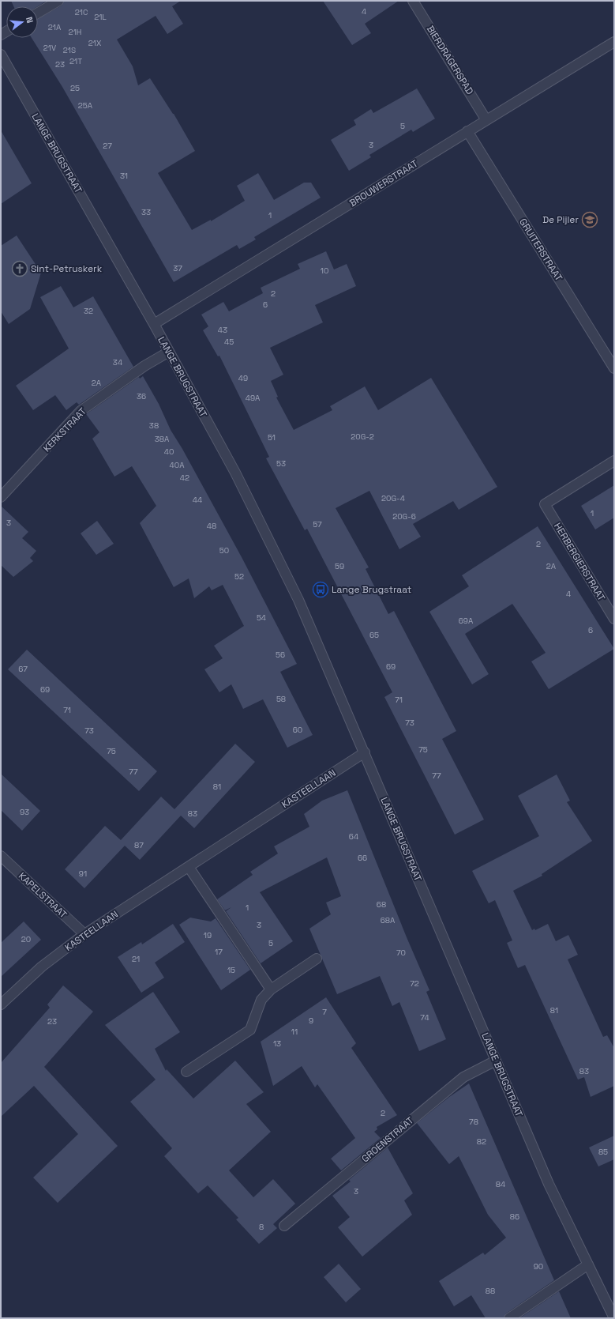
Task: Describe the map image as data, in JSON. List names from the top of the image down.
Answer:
{
  "streets": {
    "street": [
      "BIERDRAGERSPAD",
      "LANGE BRUGSTRAAT",
      "BROUWERSTRAAT",
      "GRUITERSTRAAT",
      "KERKSTRAAT",
      "HERBERGIERSTRAAT",
      "KASTEELLAAN",
      "KAPELSTRAAT",
      "GROENSTRAAT"
    ]
  },
  "crossings": [
    ["BIERDRAGERSPAD", "BROUWERSTRAAT"],
    ["LANGE BRUGSTRAAT", "BROUWERSTRAAT"],
    ["LANGE BRUGSTRAAT", "KERKSTRAAT"],
    ["LANGE BRUGSTRAAT", "KASTEELLAAN"],
    ["LANGE BRUGSTRAAT", "GROENSTRAAT"],
    ["BROUWERSTRAAT", "GRUITERSTRAAT"],
    ["KASTEELLAAN", "KAPELSTRAAT"]
  ],
  "places": {
    "school or university": ["De Pijler"],
    "church": ["Sint-Petruskerk"],
    "bus stop": ["Lange Brugstraat"]
  },
  "house_numbers": [
    "4",
    "21C",
    "21L",
    "21A",
    "21H",
    "21X",
    "21V",
    "21S",
    "21T",
    "23",
    "25",
    "25A",
    "5",
    "3",
    "27",
    "31",
    "33",
    "1",
    "37",
    "10",
    "2",
    "6",
    "32",
    "43",
    "45",
    "34",
    "49",
    "2A",
    "36",
    "49A",
    "38",
    "20G-2",
    "51",
    "38A",
    "40",
    "53",
    "40A",
    "42",
    "20G-4",
    "44",
    "1",
    "20G-6",
    "3",
    "57",
    "48",
    "2",
    "50",
    "59",
    "2A",
    "52",
    "4",
    "54",
    "69A",
    "6",
    "65",
    "56",
    "69",
    "67",
    "69",
    "58",
    "71",
    "71",
    "73",
    "60",
    "73",
    "75",
    "75",
    "77",
    "77",
    "81",
    "93",
    "83",
    "64",
    "87",
    "66",
    "91",
    "68",
    "1",
    "68A",
    "3",
    "19",
    "20",
    "5",
    "17",
    "70",
    "21",
    "15",
    "72",
    "81",
    "7",
    "74",
    "9",
    "23",
    "11",
    "13",
    "83",
    "2",
    "78",
    "82",
    "85",
    "84",
    "3",
    "86",
    "8",
    "90",
    "88"
  ],
  "north": "right"
}
